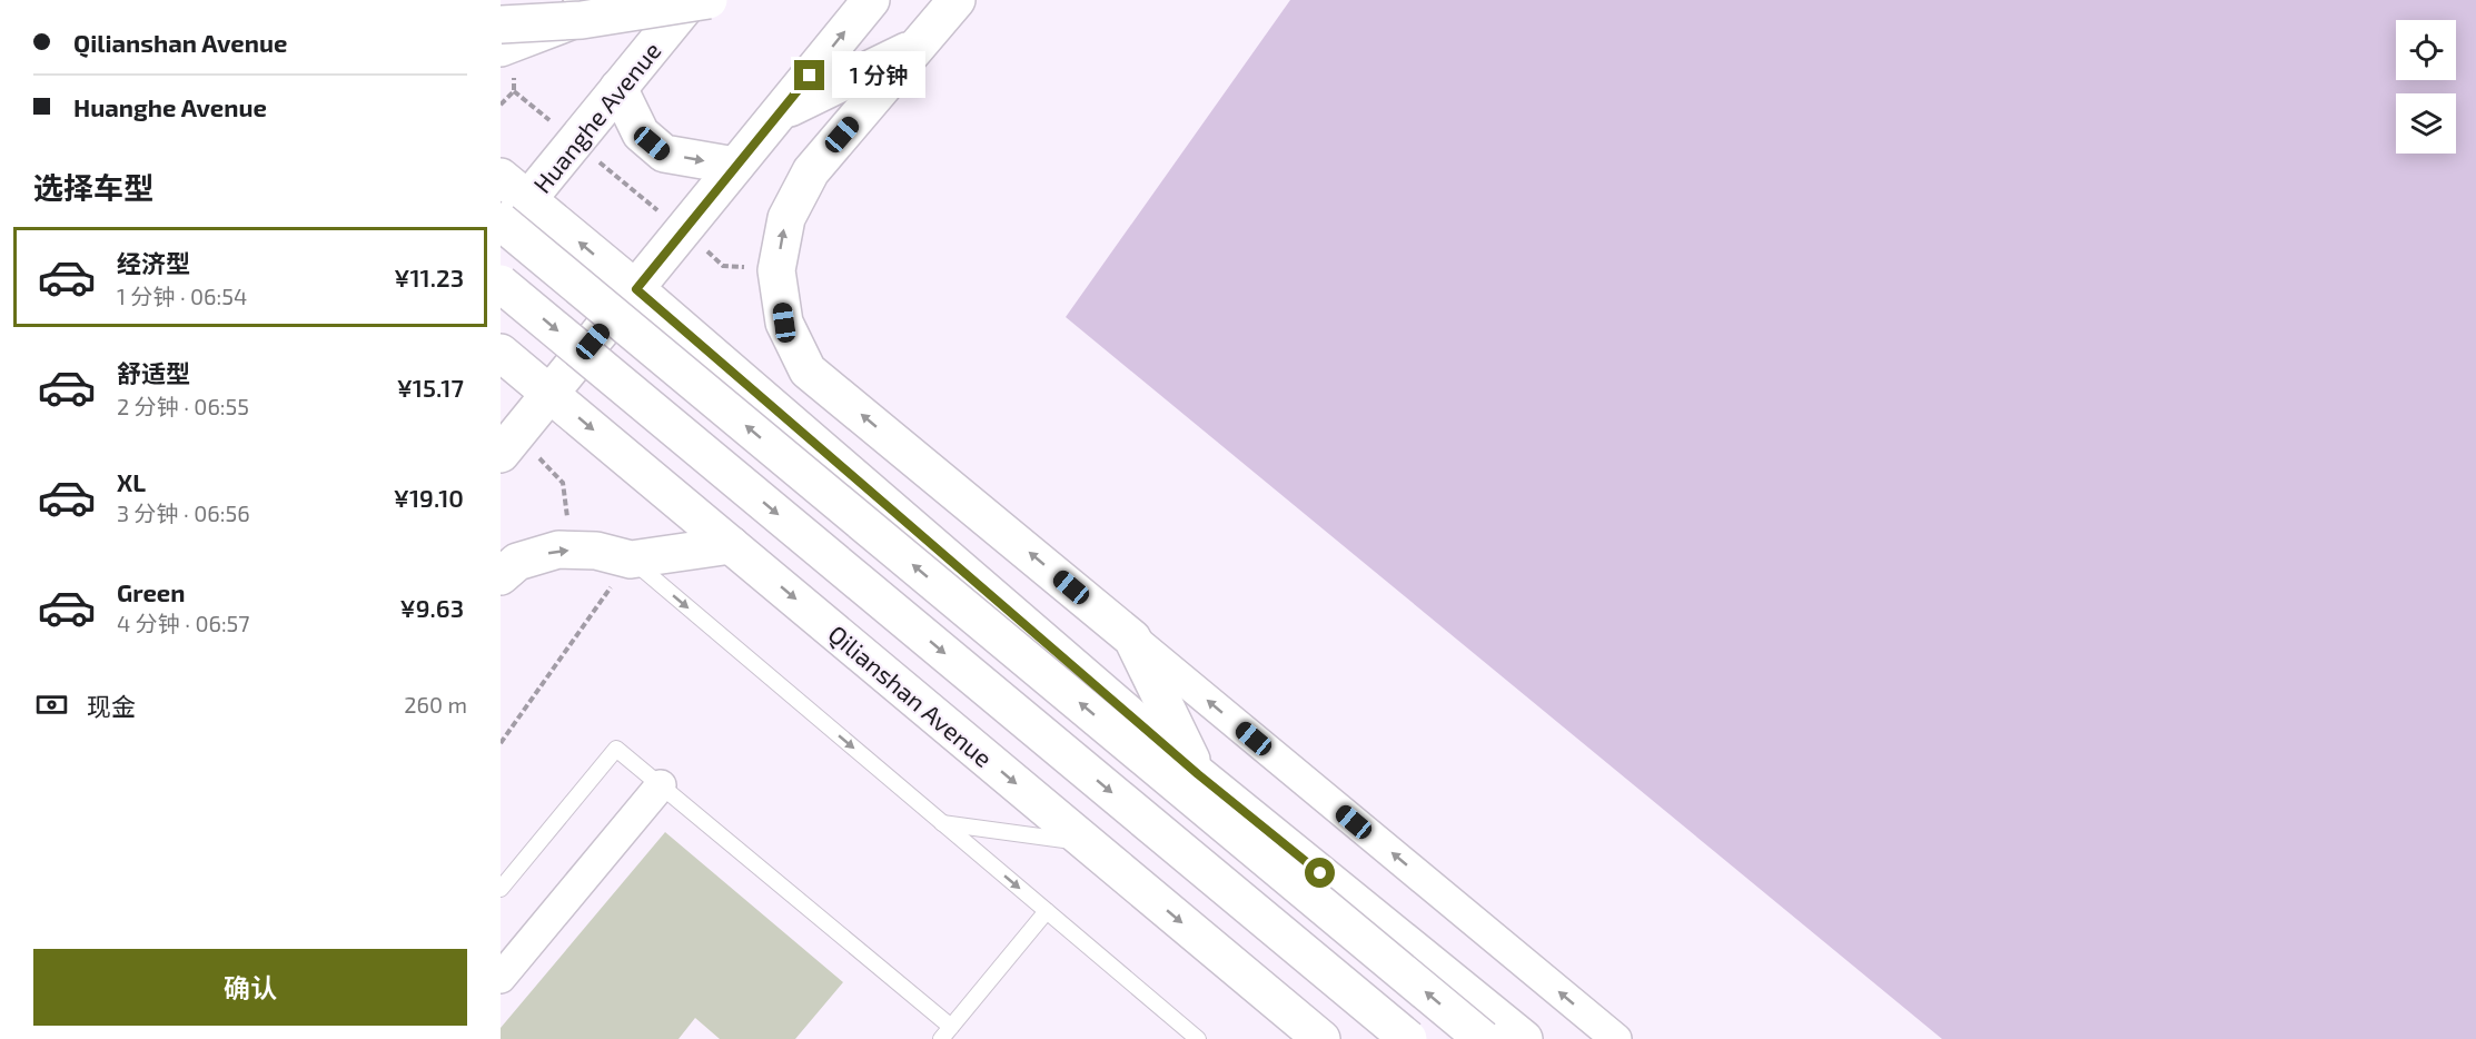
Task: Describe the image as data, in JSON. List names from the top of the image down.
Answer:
{
  "streets": {
    "main road": ["Huanghe Avenue", "Qilianshan Avenue"]
  },
  "page": {
    "banner": ["Qilianshan Avenue", "Huanghe Avenue"],
    "bubble": "1 分钟",
    "heading": "选择车型",
    "list": [
      {
        "name": "经济型",
        "note": "1 分钟 · 06:54",
        "value": "¥11.23"
      },
      {
        "name": "舒适型",
        "note": "2 分钟 · 06:55",
        "value": "¥15.17"
      },
      {
        "name": "XL",
        "note": "3 分钟 · 06:56",
        "value": "¥19.10"
      },
      {
        "name": "Green",
        "note": "4 分钟 · 06:57",
        "value": "¥9.63"
      }
    ],
    "pay": ["现金", "260 m"],
    "buttons": "确认"
  }
}
